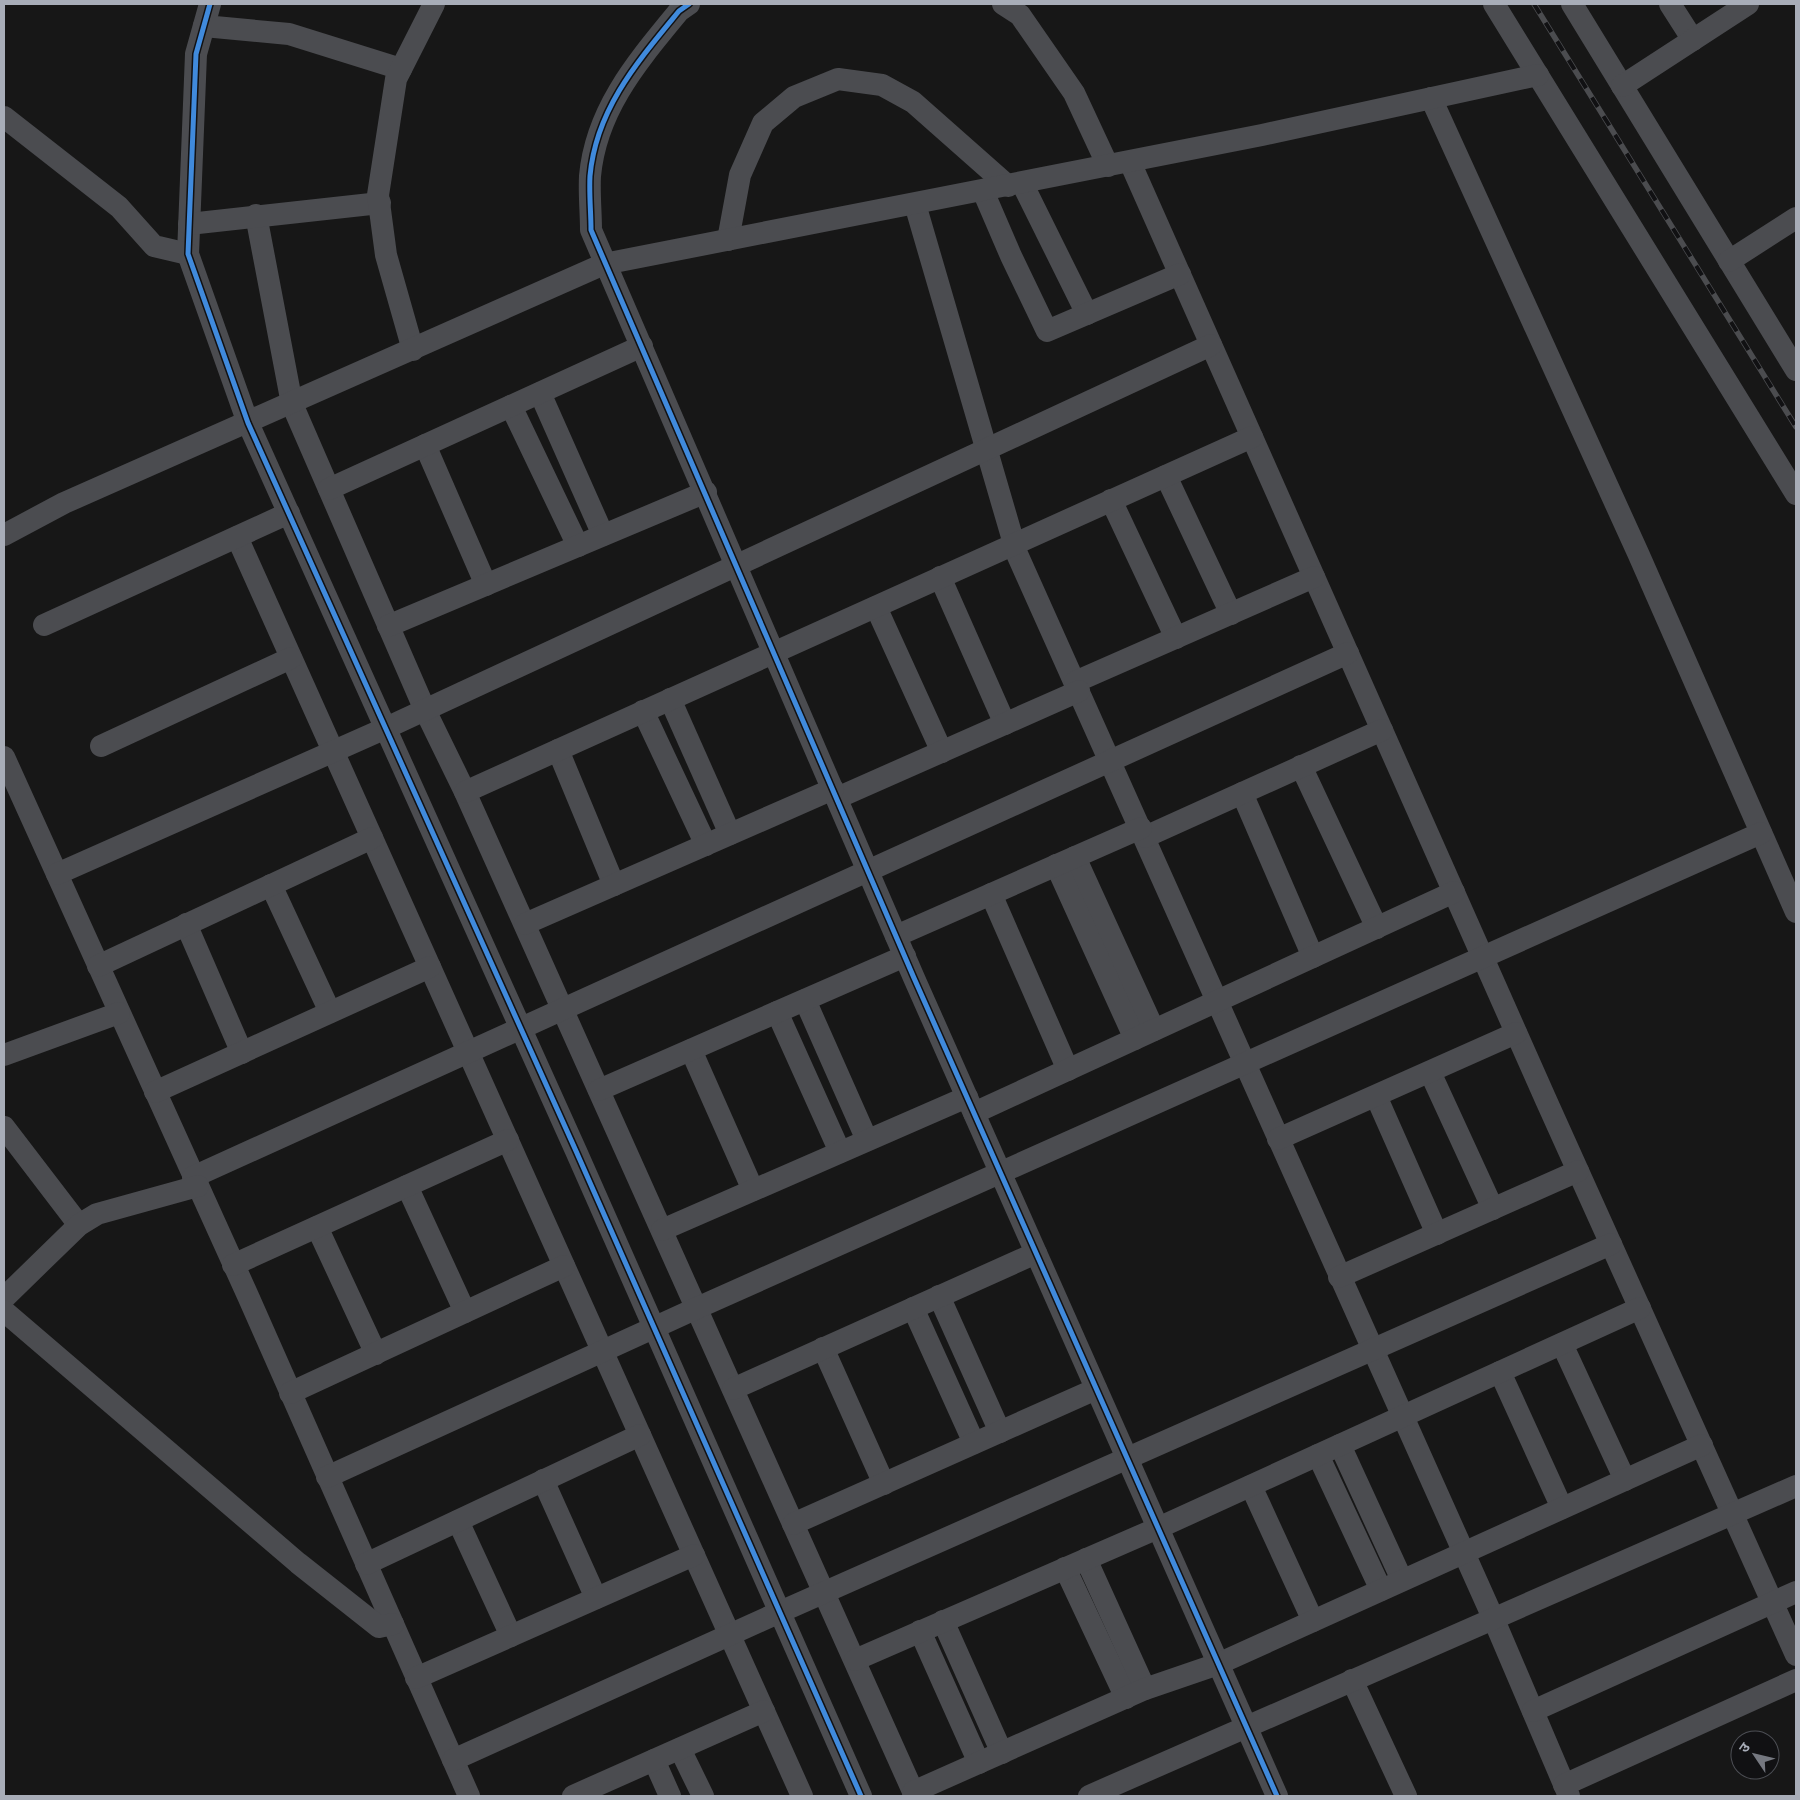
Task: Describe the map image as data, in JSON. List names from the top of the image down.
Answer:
{
  "north": "top left"
}
